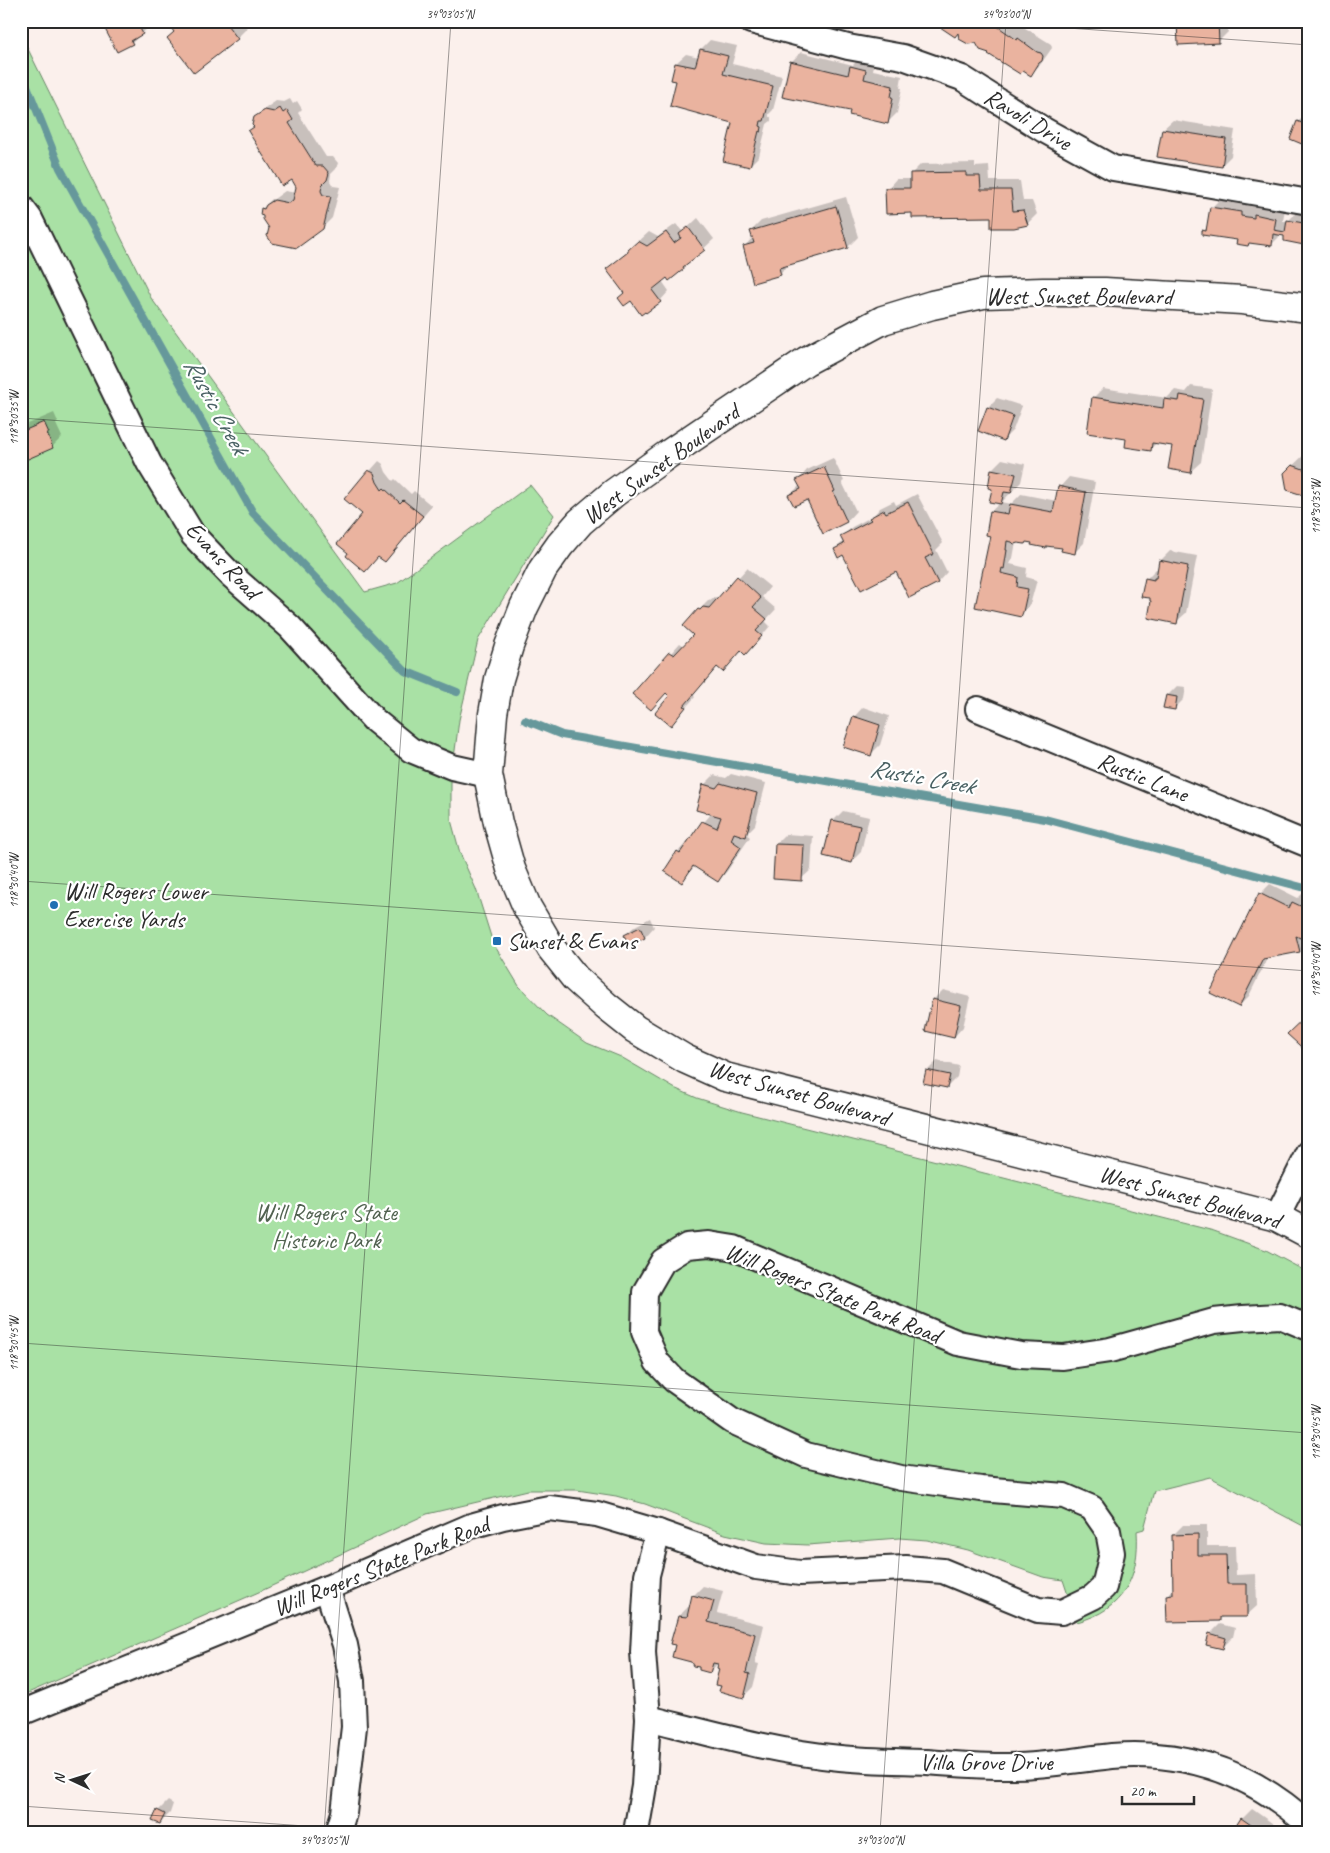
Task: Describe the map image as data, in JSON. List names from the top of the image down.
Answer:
{
  "streets": {
    "main road": ["West Sunset Boulevard"],
    "street": [
      "Ravoli Drive",
      "Evans Road",
      "Rustic Lane",
      "Will Rogers State Park Road",
      "Villa Grove Drive"
    ]
  },
  "crossings": [
    ["West Sunset Boulevard", "Evans Road"]
  ],
  "water": ["Rustic Creek"],
  "parks": ["Will Rogers State Historic Park"],
  "places": {
    "other": ["Will Rogers Lower Exercise Yards"],
    "transit": ["Sunset & Evans"]
  },
  "scale_bar": "20 m",
  "north": "left",
  "coordinates": [
    "34°03'05\"N",
    "34°03'00\"N",
    "118°30'35\"W",
    "118°30'40\"W",
    "118°30'45\"W"
  ]
}
